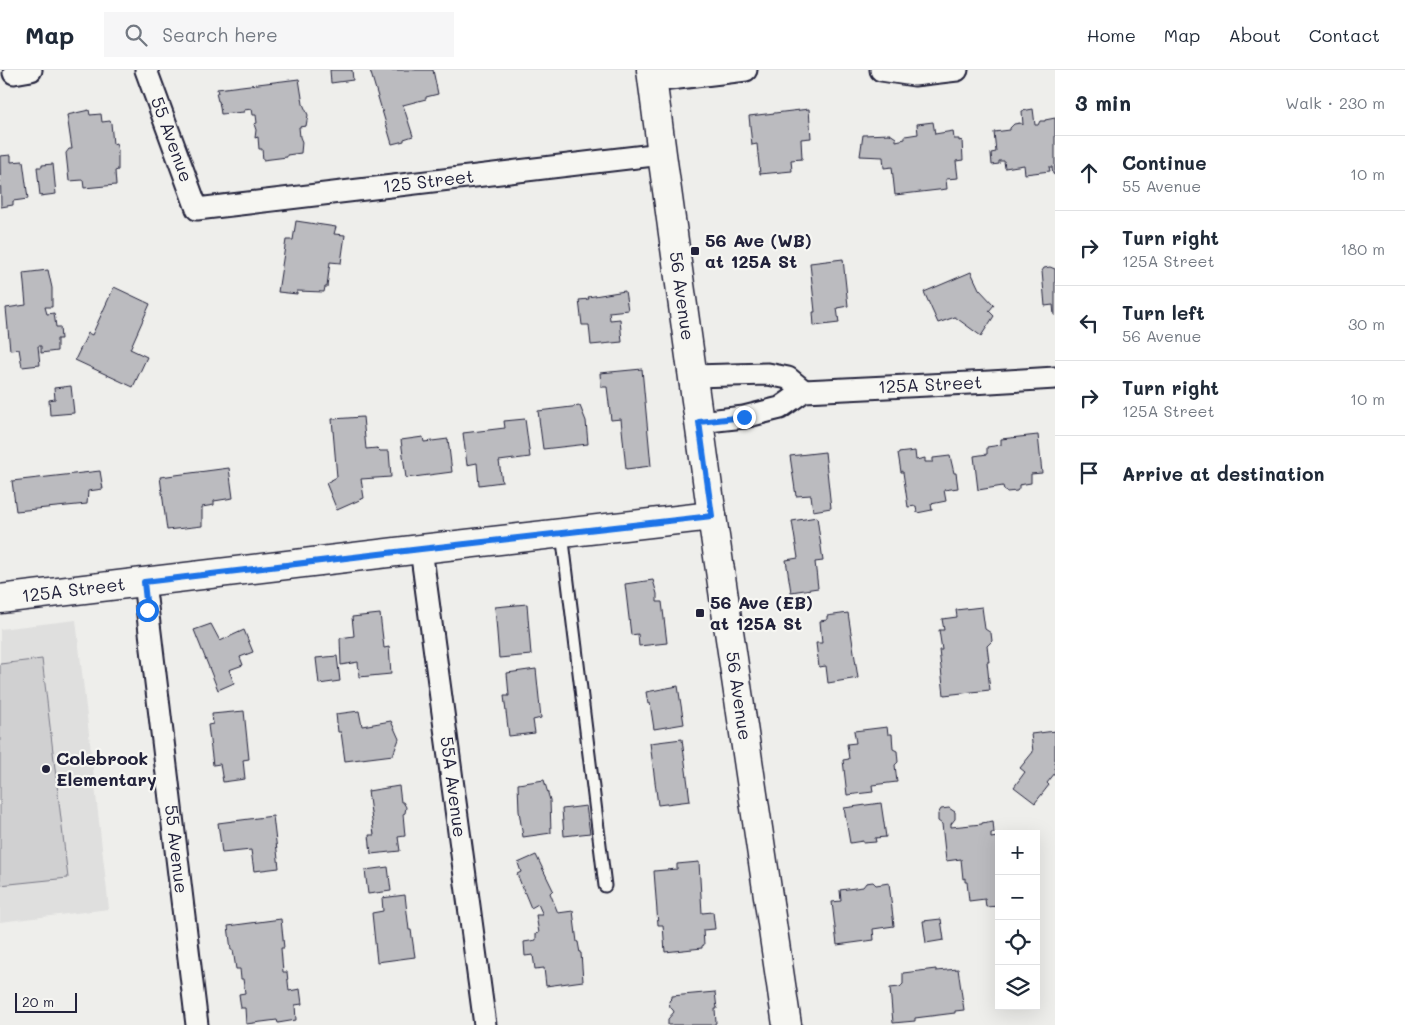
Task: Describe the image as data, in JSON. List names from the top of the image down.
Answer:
{
  "streets": {
    "street": [
      "55 Avenue",
      "125 Street",
      "56 Avenue",
      "125A Street",
      "55A Avenue"
    ]
  },
  "crossings": [
    ["55 Avenue", "125 Street"],
    ["55 Avenue", "125A Street"],
    ["125 Street", "56 Avenue"],
    ["56 Avenue", "125A Street"],
    ["125A Street", "55A Avenue"]
  ],
  "places": {
    "transit": ["56 Ave (WB) at 125A St", "56 Ave (EB) at 125A St"],
    "other": ["Colebrook Elementary"]
  },
  "scale_bar": "20 m",
  "page": {
    "header": "Map",
    "search": "Search here",
    "nav": [
      "Home",
      "Map",
      "About",
      "Contact"
    ],
    "heading": ["3 min", "Walk · 230 m"],
    "list": [
      ["Continue", "55 Avenue", "10 m"],
      ["Turn right", "125A Street", "180 m"],
      ["Turn left", "56 Avenue", "30 m"],
      ["Turn right", "125A Street", "10 m"],
      "Arrive at destination"
    ],
    "map_buttons": ["+", "−"],
    "scale": "20 m"
  }
}
